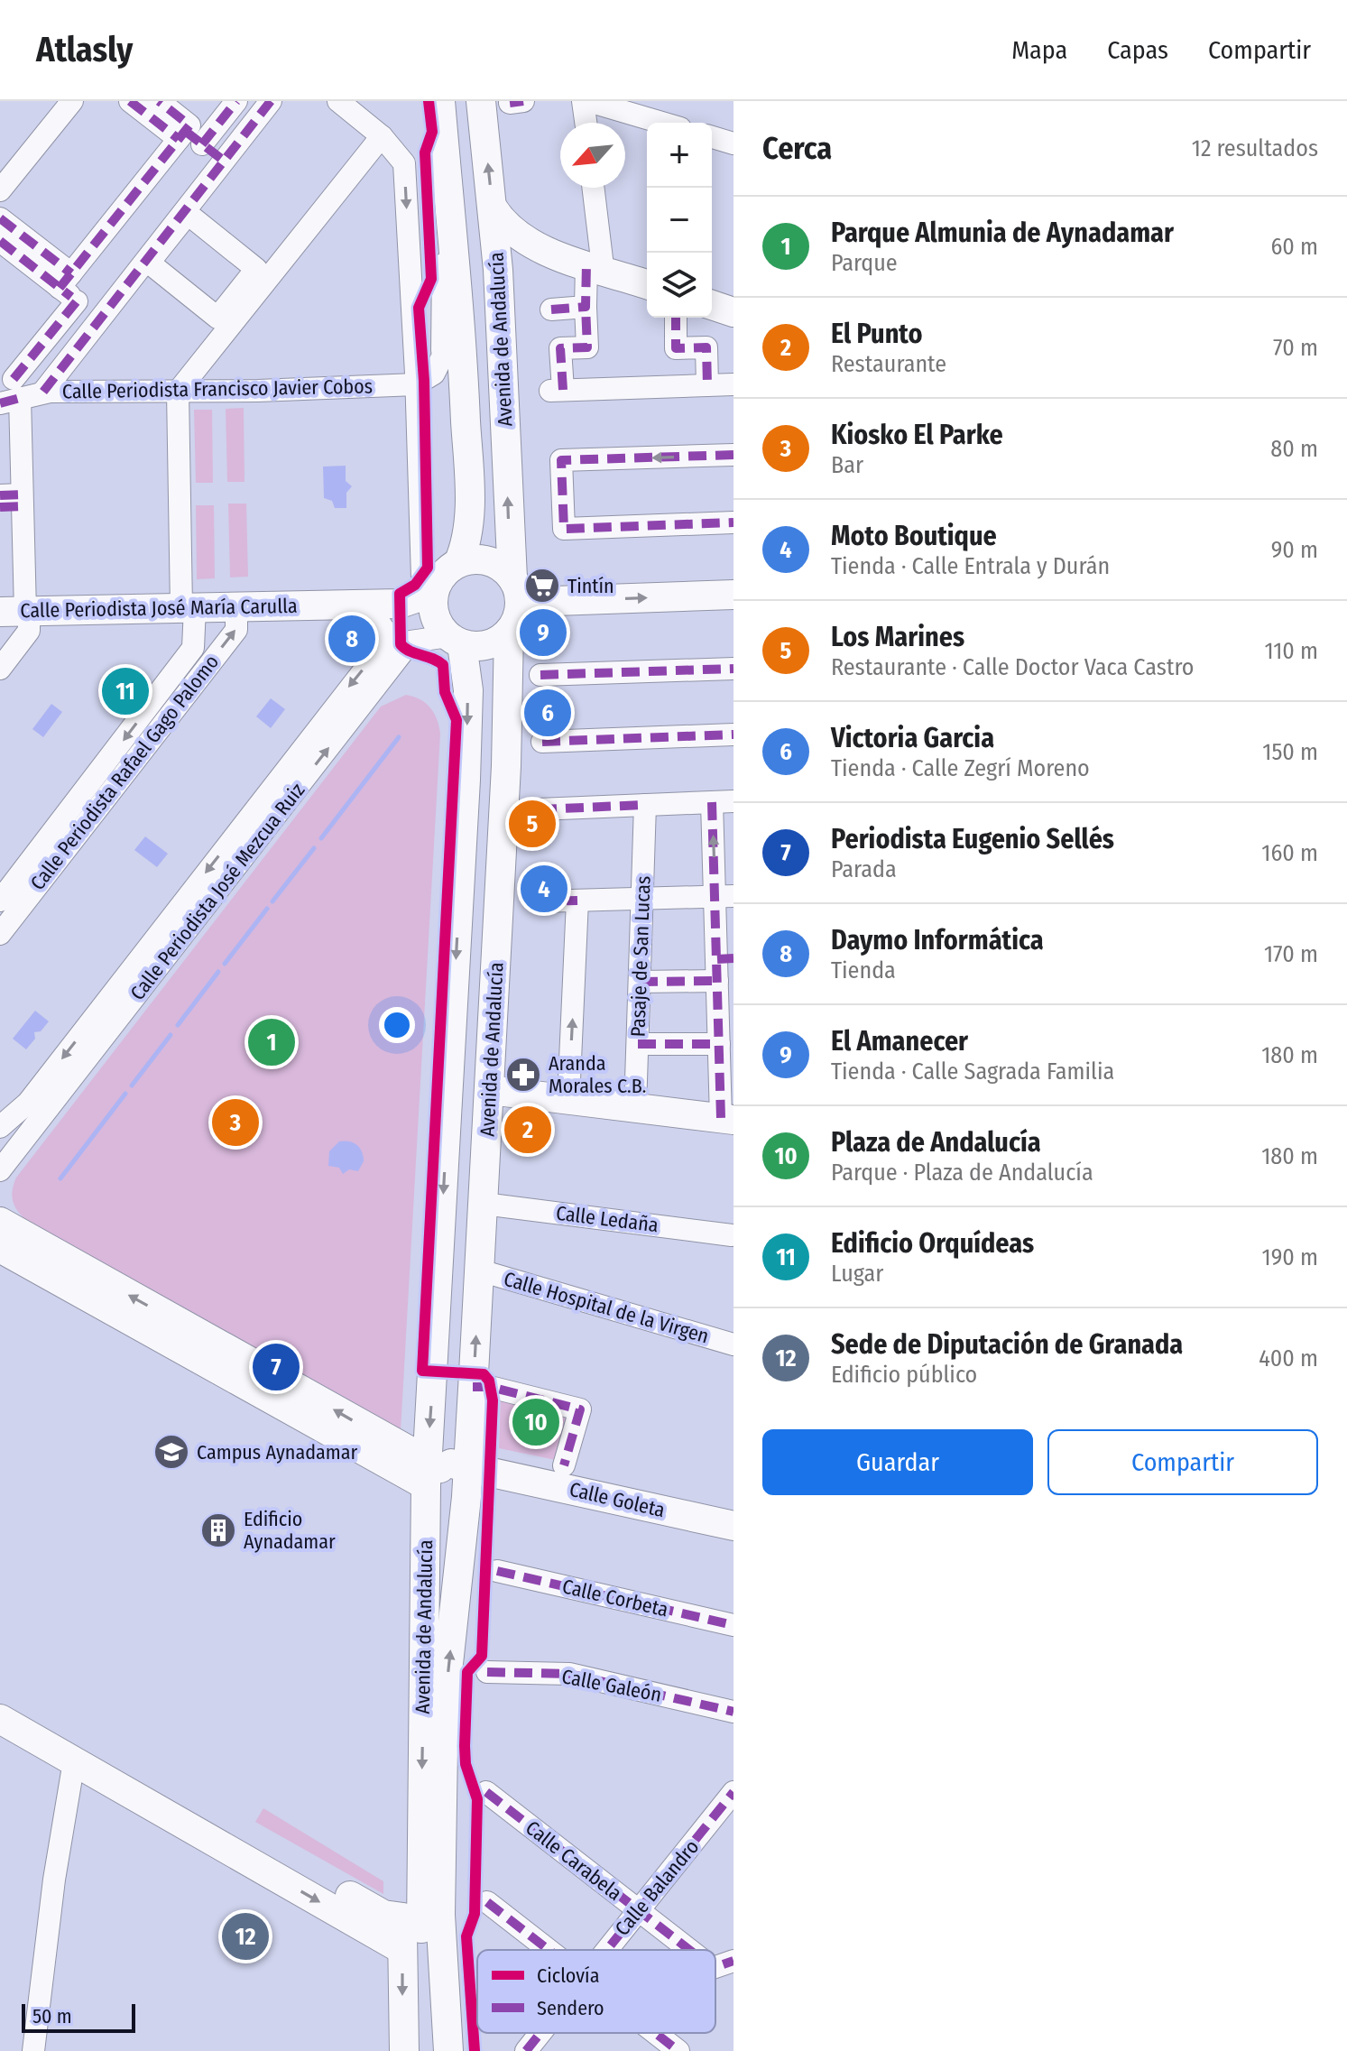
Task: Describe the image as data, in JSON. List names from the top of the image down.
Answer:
{
  "streets": {
    "main road": ["Avenida de Andalucía", "Calle Periodista José María Carulla", "Calle Goleta"],
    "street": [
      "Calle Periodista Francisco Javier Cobos",
      "Calle Periodista Rafael Gago Palomo",
      "Calle Periodista José Mezcua Ruiz",
      "Pasaje de San Lucas",
      "Calle Ledaña",
      "Calle Hospital de la Virgen",
      "Calle Corbeta",
      "Calle Galeón",
      "Calle Carabela",
      "Calle Balandro"
    ]
  },
  "crossings": [
    ["Avenida de Andalucía", "Calle Periodista José María Carulla"],
    ["Avenida de Andalucía", "Calle Periodista José Mezcua Ruiz"],
    ["Avenida de Andalucía", "Calle Ledaña"],
    ["Avenida de Andalucía", "Calle Hospital de la Virgen"],
    ["Avenida de Andalucía", "Calle Goleta"],
    ["Calle Periodista Francisco Javier Cobos", "Calle Periodista Rafael Gago Palomo"],
    ["Calle Periodista José María Carulla", "Calle Periodista Rafael Gago Palomo"],
    ["Calle Periodista José María Carulla", "Calle Periodista José Mezcua Ruiz"],
    ["Calle Carabela", "Calle Balandro"]
  ],
  "places": {
    "supermarket": ["Tintín"],
    "pharmacy": ["Aranda Morales C.B."],
    "school or university": ["Campus Aynadamar"],
    "building": ["Edificio Aynadamar"]
  },
  "legend": ["Ciclovía", "Sendero"],
  "scale_bar": "50 m",
  "north": "bottom left",
  "page": {
    "header": "Atlasly",
    "nav": ["Mapa", "Capas", "Compartir"],
    "heading": ["Cerca", "12 resultados"],
    "map_buttons": ["+", "−"],
    "list": [
      {
        "mark": "1",
        "name": "Parque Almunia de Aynadamar",
        "note": "Parque",
        "value": "60 m"
      },
      {
        "mark": "2",
        "name": "El Punto",
        "note": "Restaurante",
        "value": "70 m"
      },
      {
        "mark": "3",
        "name": "Kiosko El Parke",
        "note": "Bar",
        "value": "80 m"
      },
      {
        "mark": "4",
        "name": "Moto Boutique",
        "note": "Tienda · Calle Entrala y Durán",
        "value": "90 m"
      },
      {
        "mark": "5",
        "name": "Los Marines",
        "note": "Restaurante · Calle Doctor Vaca Castro",
        "value": "110 m"
      },
      {
        "mark": "6",
        "name": "Victoria Garcia",
        "note": "Tienda · Calle Zegrí Moreno",
        "value": "150 m"
      },
      {
        "mark": "7",
        "name": "Periodista Eugenio Sellés",
        "note": "Parada",
        "value": "160 m"
      },
      {
        "mark": "8",
        "name": "Daymo Informática",
        "note": "Tienda",
        "value": "170 m"
      },
      {
        "mark": "9",
        "name": "El Amanecer",
        "note": "Tienda · Calle Sagrada Familia",
        "value": "180 m"
      },
      {
        "mark": "10",
        "name": "Plaza de Andalucía",
        "note": "Parque · Plaza de Andalucía",
        "value": "180 m"
      },
      {
        "mark": "11",
        "name": "Edificio Orquídeas",
        "note": "Lugar",
        "value": "190 m"
      },
      {
        "mark": "12",
        "name": "Sede de Diputación de Granada",
        "note": "Edificio público",
        "value": "400 m"
      }
    ],
    "pins": [
      "9",
      "8",
      "11",
      "6",
      "5",
      "4",
      "1",
      "3",
      "2",
      "7",
      "10",
      "12"
    ],
    "buttons": ["Guardar", "Compartir"],
    "scale": "50 m"
  }
}
